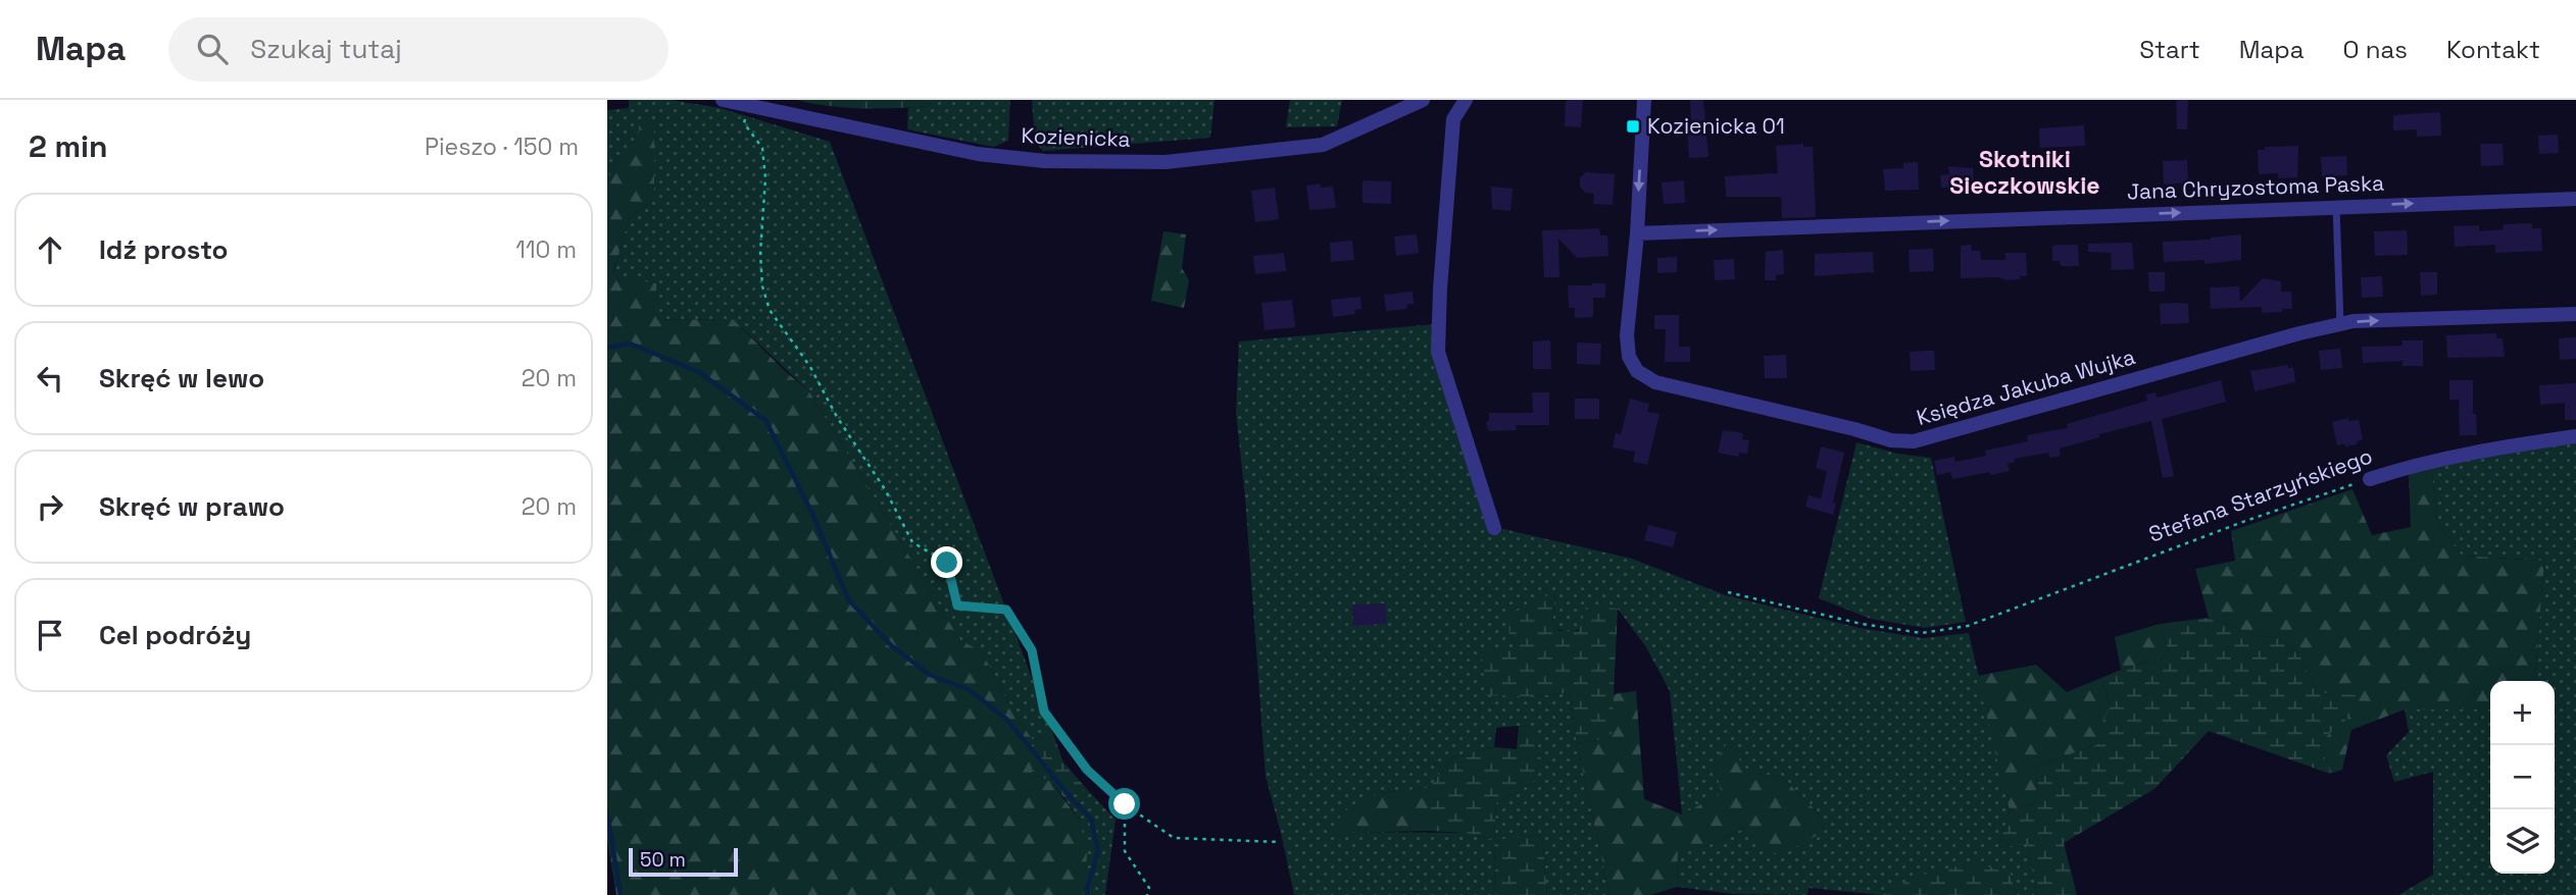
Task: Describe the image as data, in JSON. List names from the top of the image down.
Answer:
{
  "streets": {
    "street": [
      "Kozienicka",
      "Jana Chryzostoma Paska",
      "Księdza Jakuba Wujka",
      "Stefana Starzyńskiego"
    ]
  },
  "crossings": [
    ["Jana Chryzostoma Paska", "Księdza Jakuba Wujka"]
  ],
  "one_way": ["Jana Chryzostoma Paska"],
  "districts": ["Skotniki Sieczkowskie"],
  "places": {
    "transit": ["Kozienicka 01"]
  },
  "scale_bar": "50 m",
  "page": {
    "header": "Mapa",
    "search": "Szukaj tutaj",
    "nav": [
      "Start",
      "Mapa",
      "O nas",
      "Kontakt"
    ],
    "heading": ["2 min", "Pieszo · 150 m"],
    "list": [
      ["Idź prosto", "110 m"],
      ["Skręć w lewo", "20 m"],
      ["Skręć w prawo", "20 m"],
      "Cel podróży"
    ],
    "map_buttons": ["+", "−"],
    "scale": "50 m"
  }
}
